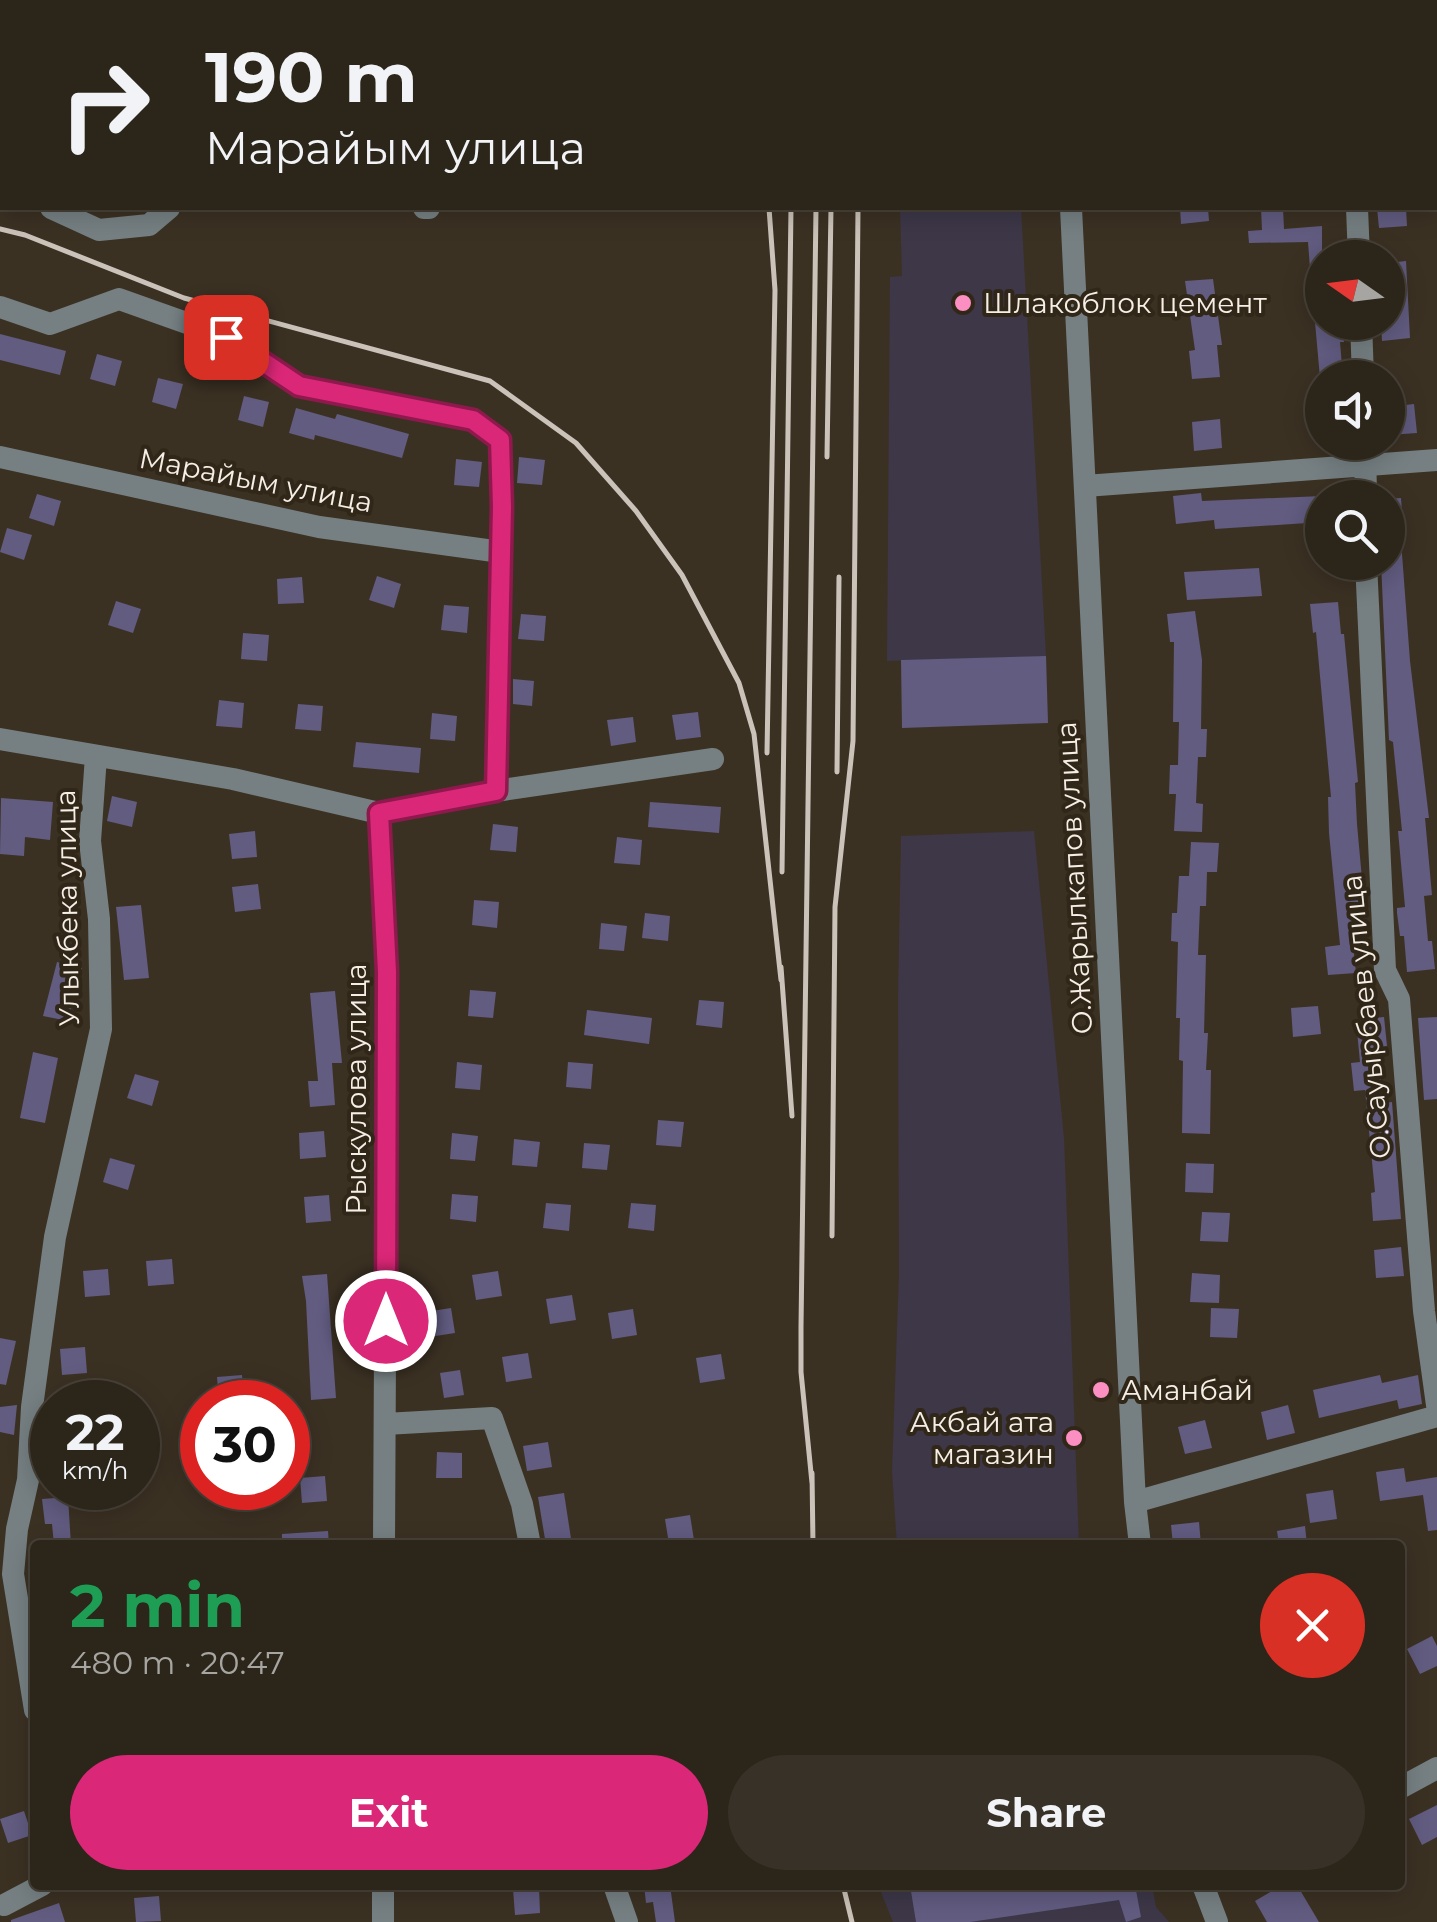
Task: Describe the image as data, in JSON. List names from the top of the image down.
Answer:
{
  "streets": {
    "street": [
      "Марайым улица",
      "О.Жарылкапов улица",
      "Улыкбека улица",
      "О.Сауырбаев улица",
      "Рыскулова улица"
    ]
  },
  "places": ["Шлакоблок цемент", "Аманбай", "Акбай ата магазин"],
  "north": "left",
  "page": {
    "turn": ["190 m", "Марайым улица"],
    "speed": "22 km/h",
    "limit": "30",
    "heading": ["2 min", "480 m · 20:47"],
    "buttons": ["Exit", "Share"]
  }
}
